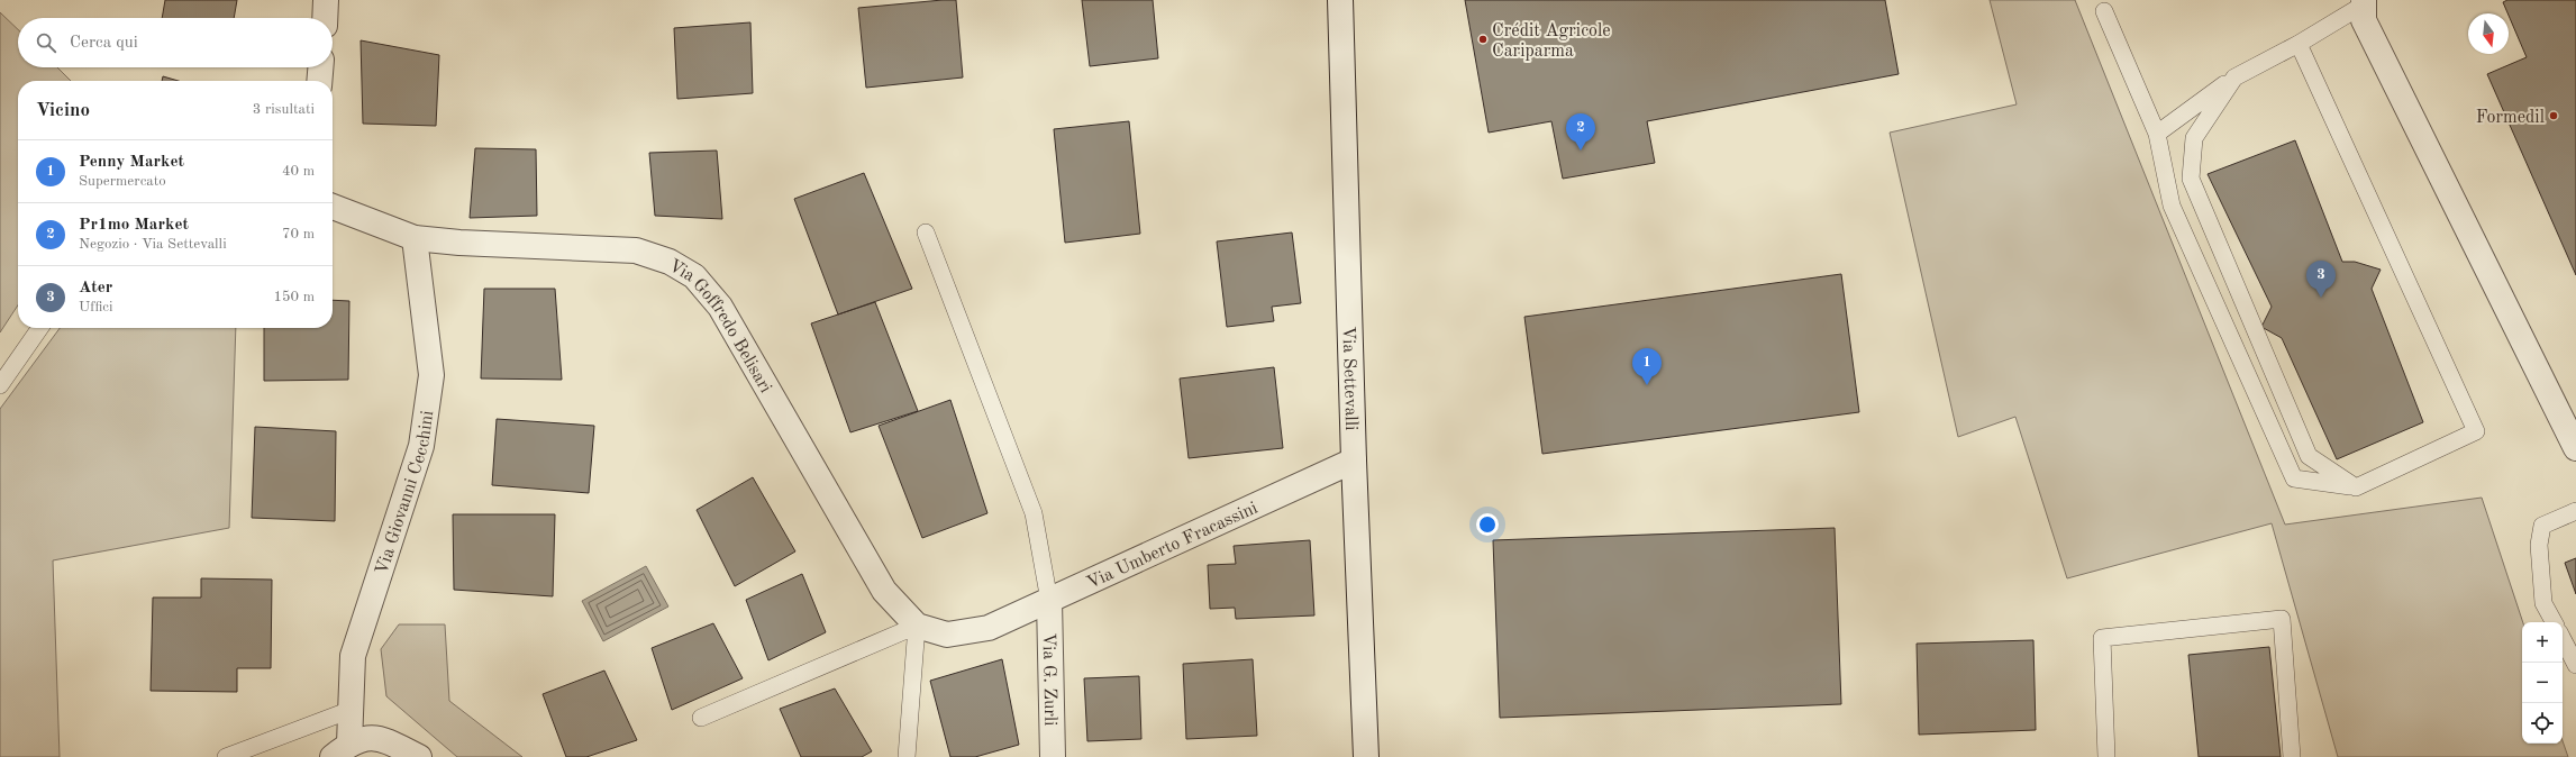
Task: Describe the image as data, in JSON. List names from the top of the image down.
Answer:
{
  "streets": {
    "street": [
      "Via Goffredo Belisari",
      "Via Settevalli",
      "Via Giovanni Cecchini",
      "Via Umberto Fracassini",
      "Via G. Zurli"
    ]
  },
  "crossings": [
    ["Via Goffredo Belisari", "Via Giovanni Cecchini"],
    ["Via Goffredo Belisari", "Via Umberto Fracassini"],
    ["Via Settevalli", "Via Umberto Fracassini"],
    ["Via Umberto Fracassini", "Via G. Zurli"]
  ],
  "places": ["Crédit Agricole Cariparma", "Formedil"],
  "north": "bottom",
  "page": {
    "search": "Cerca qui",
    "heading": ["Vicino", "3 risultati"],
    "pins": ["2", "3", "1"],
    "list": [
      {
        "mark": "1",
        "name": "Penny Market",
        "note": "Supermercato",
        "value": "40 m"
      },
      {
        "mark": "2",
        "name": "Pr1mo Market",
        "note": "Negozio · Via Settevalli",
        "value": "70 m"
      },
      {
        "mark": "3",
        "name": "Ater",
        "note": "Uffici",
        "value": "150 m"
      }
    ],
    "map_buttons": ["+", "−"]
  }
}
